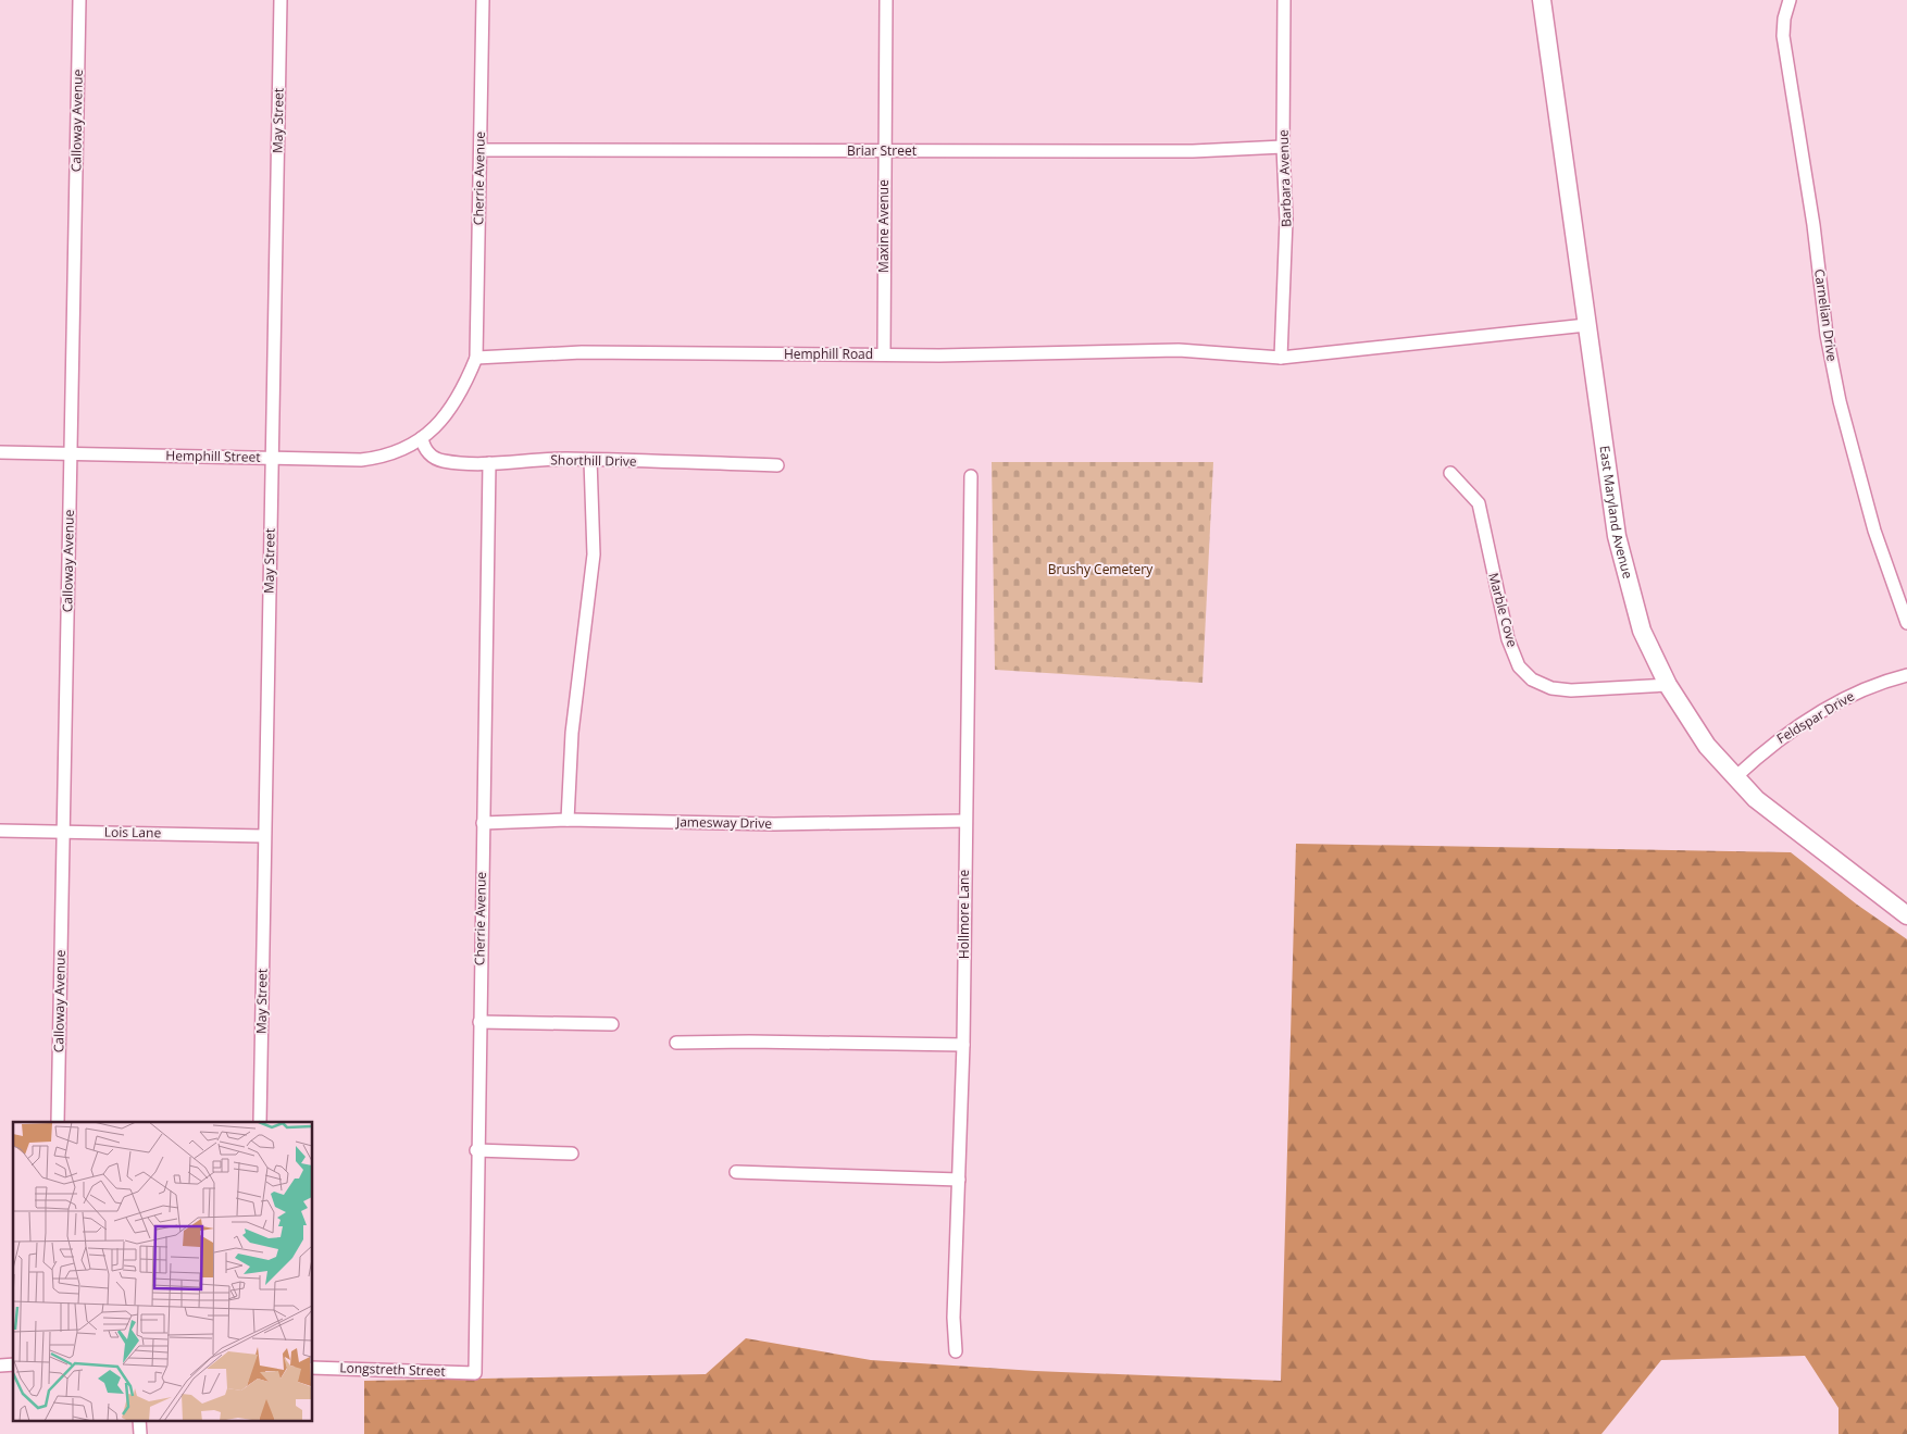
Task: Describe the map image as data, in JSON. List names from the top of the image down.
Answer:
{
  "streets": {
    "street": [
      "Calloway Avenue",
      "May Street",
      "Briar Street",
      "Cherrie Avenue",
      "Barbara Avenue",
      "Maxine Avenue",
      "Carnelian Drive",
      "Hemphill Road",
      "Hemphill Street",
      "Shorthill Drive",
      "East Maryland Avenue",
      "Marble Cove",
      "Feldspar Drive",
      "Jamesway Drive",
      "Lois Lane",
      "Hollmore Lane",
      "Longstreth Street"
    ]
  },
  "crossings": [
    ["Calloway Avenue", "Hemphill Street"],
    ["Calloway Avenue", "Lois Lane"],
    ["May Street", "Hemphill Street"],
    ["May Street", "Lois Lane"],
    ["Briar Street", "Cherrie Avenue"],
    ["Briar Street", "Barbara Avenue"],
    ["Briar Street", "Maxine Avenue"],
    ["Cherrie Avenue", "Hemphill Road"],
    ["Cherrie Avenue", "Shorthill Drive"],
    ["Cherrie Avenue", "Jamesway Drive"],
    ["Cherrie Avenue", "Longstreth Street"],
    ["Barbara Avenue", "Hemphill Road"],
    ["Maxine Avenue", "Hemphill Road"],
    ["Hemphill Road", "East Maryland Avenue"],
    ["Hemphill Street", "Shorthill Drive"],
    ["East Maryland Avenue", "Marble Cove"],
    ["East Maryland Avenue", "Feldspar Drive"],
    ["Jamesway Drive", "Hollmore Lane"]
  ],
  "parks": ["Brushy Cemetery"]
}
